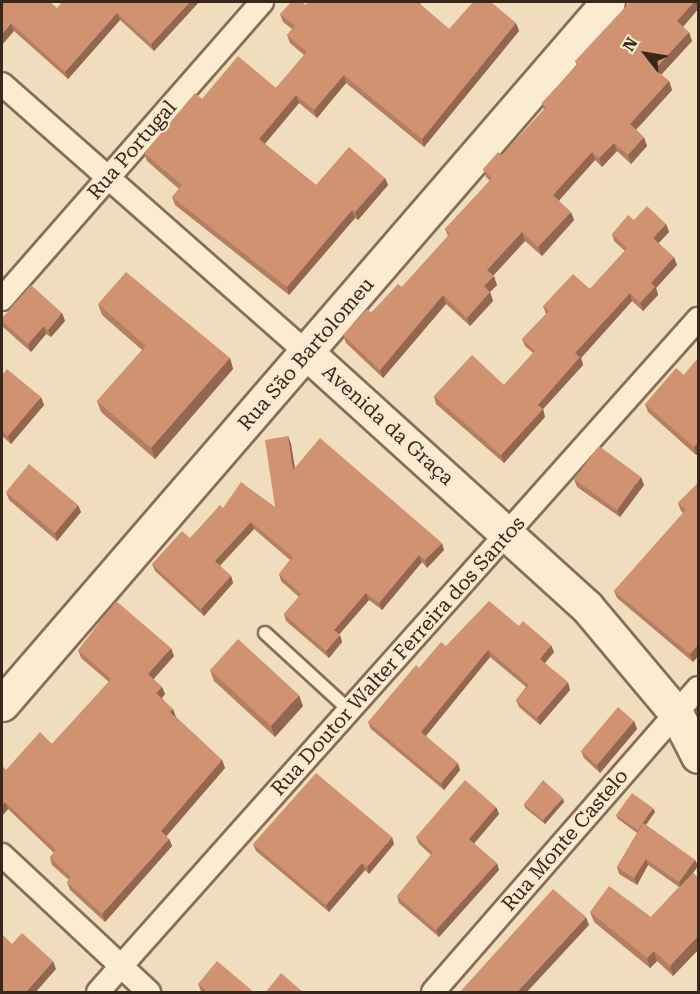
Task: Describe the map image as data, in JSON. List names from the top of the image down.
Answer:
{
  "streets": {
    "street": [
      "Rua Portugal",
      "Rua São Bartolomeu",
      "Avenida da Graça",
      "Rua Doutor Walter Ferreira dos Santos",
      "Rua Monte Castelo"
    ]
  },
  "crossings": [
    ["Rua Portugal", "Avenida da Graça"],
    ["Rua São Bartolomeu", "Avenida da Graça"],
    ["Avenida da Graça", "Rua Doutor Walter Ferreira dos Santos"],
    ["Avenida da Graça", "Rua Monte Castelo"]
  ],
  "north": "top left"
}
